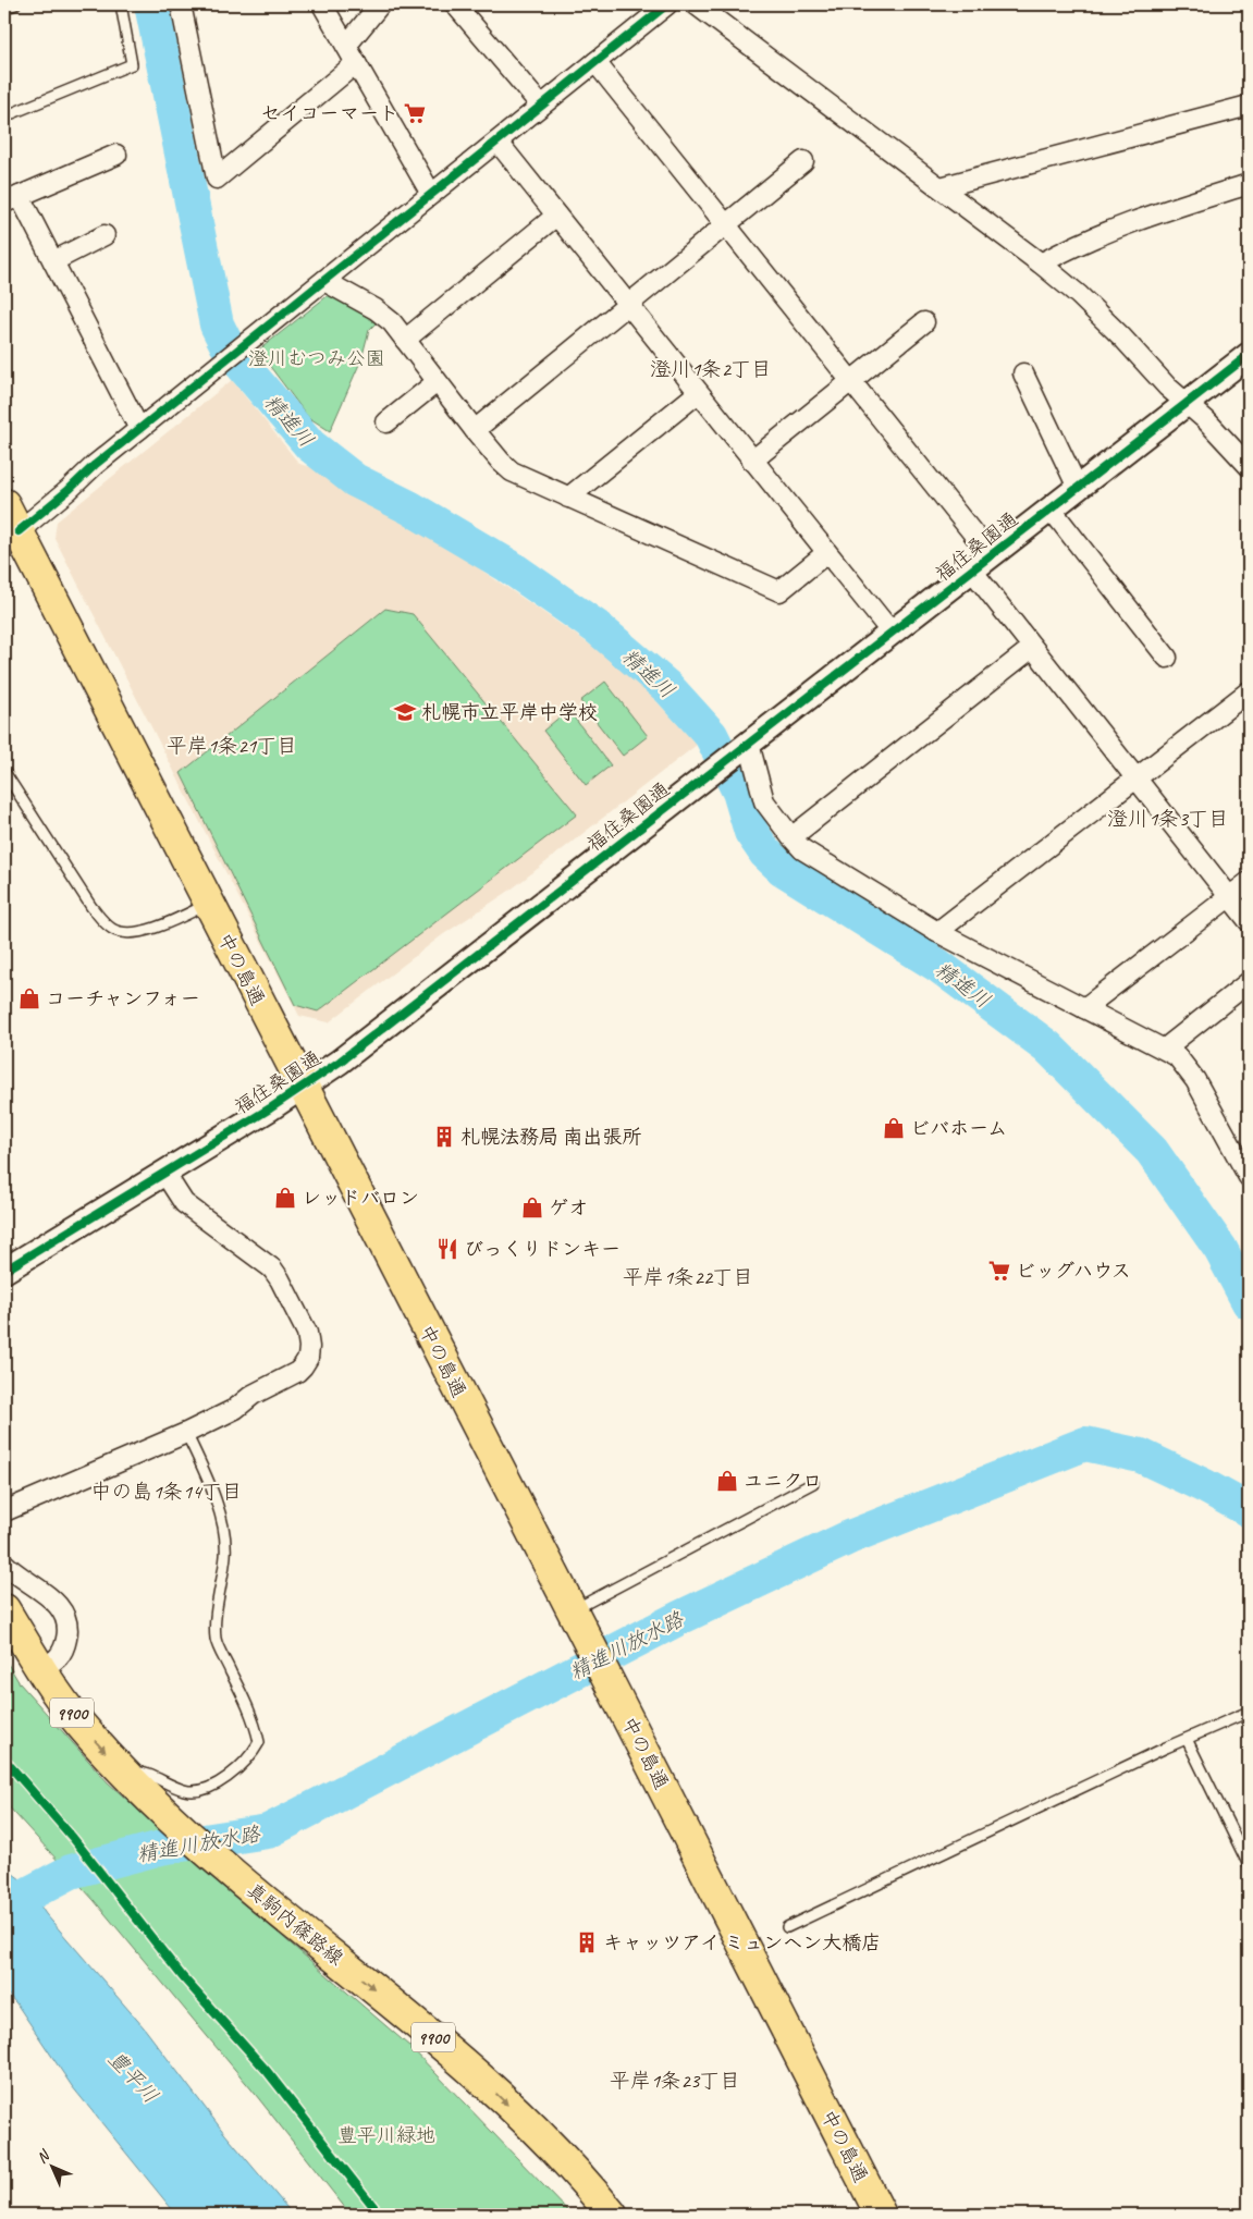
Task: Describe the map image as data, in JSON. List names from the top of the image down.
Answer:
{
  "streets": {
    "main road": ["中の島通", "9900", "真駒内篠路線"],
    "street": ["福住桑園通"]
  },
  "crossings": [
    ["福住桑園通", "中の島通"]
  ],
  "one_way": ["真駒内篠路線"],
  "districts": [
    "澄川1条2丁目",
    "平岸1条21丁目",
    "澄川1条3丁目",
    "平岸1条22丁目",
    "中の島1条14丁目",
    "平岸1条23丁目"
  ],
  "water": ["精進川", "精進川放水路", "豊平川"],
  "parks": ["澄川むつみ公園", "豊平川緑地"],
  "places": {
    "supermarket": ["セイコーマート", "ビッグハウス"],
    "school or university": ["札幌市立平岸中学校"],
    "shop": [
      "コーチャンフォー",
      "ビバホーム",
      "レッドバロン",
      "ゲオ",
      "ユニクロ"
    ],
    "building": ["札幌法務局 南出張所", "キャッツアイ ミュンヘン大橋店"],
    "restaurant": ["びっくりドンキー"]
  },
  "north": "top left"
}
